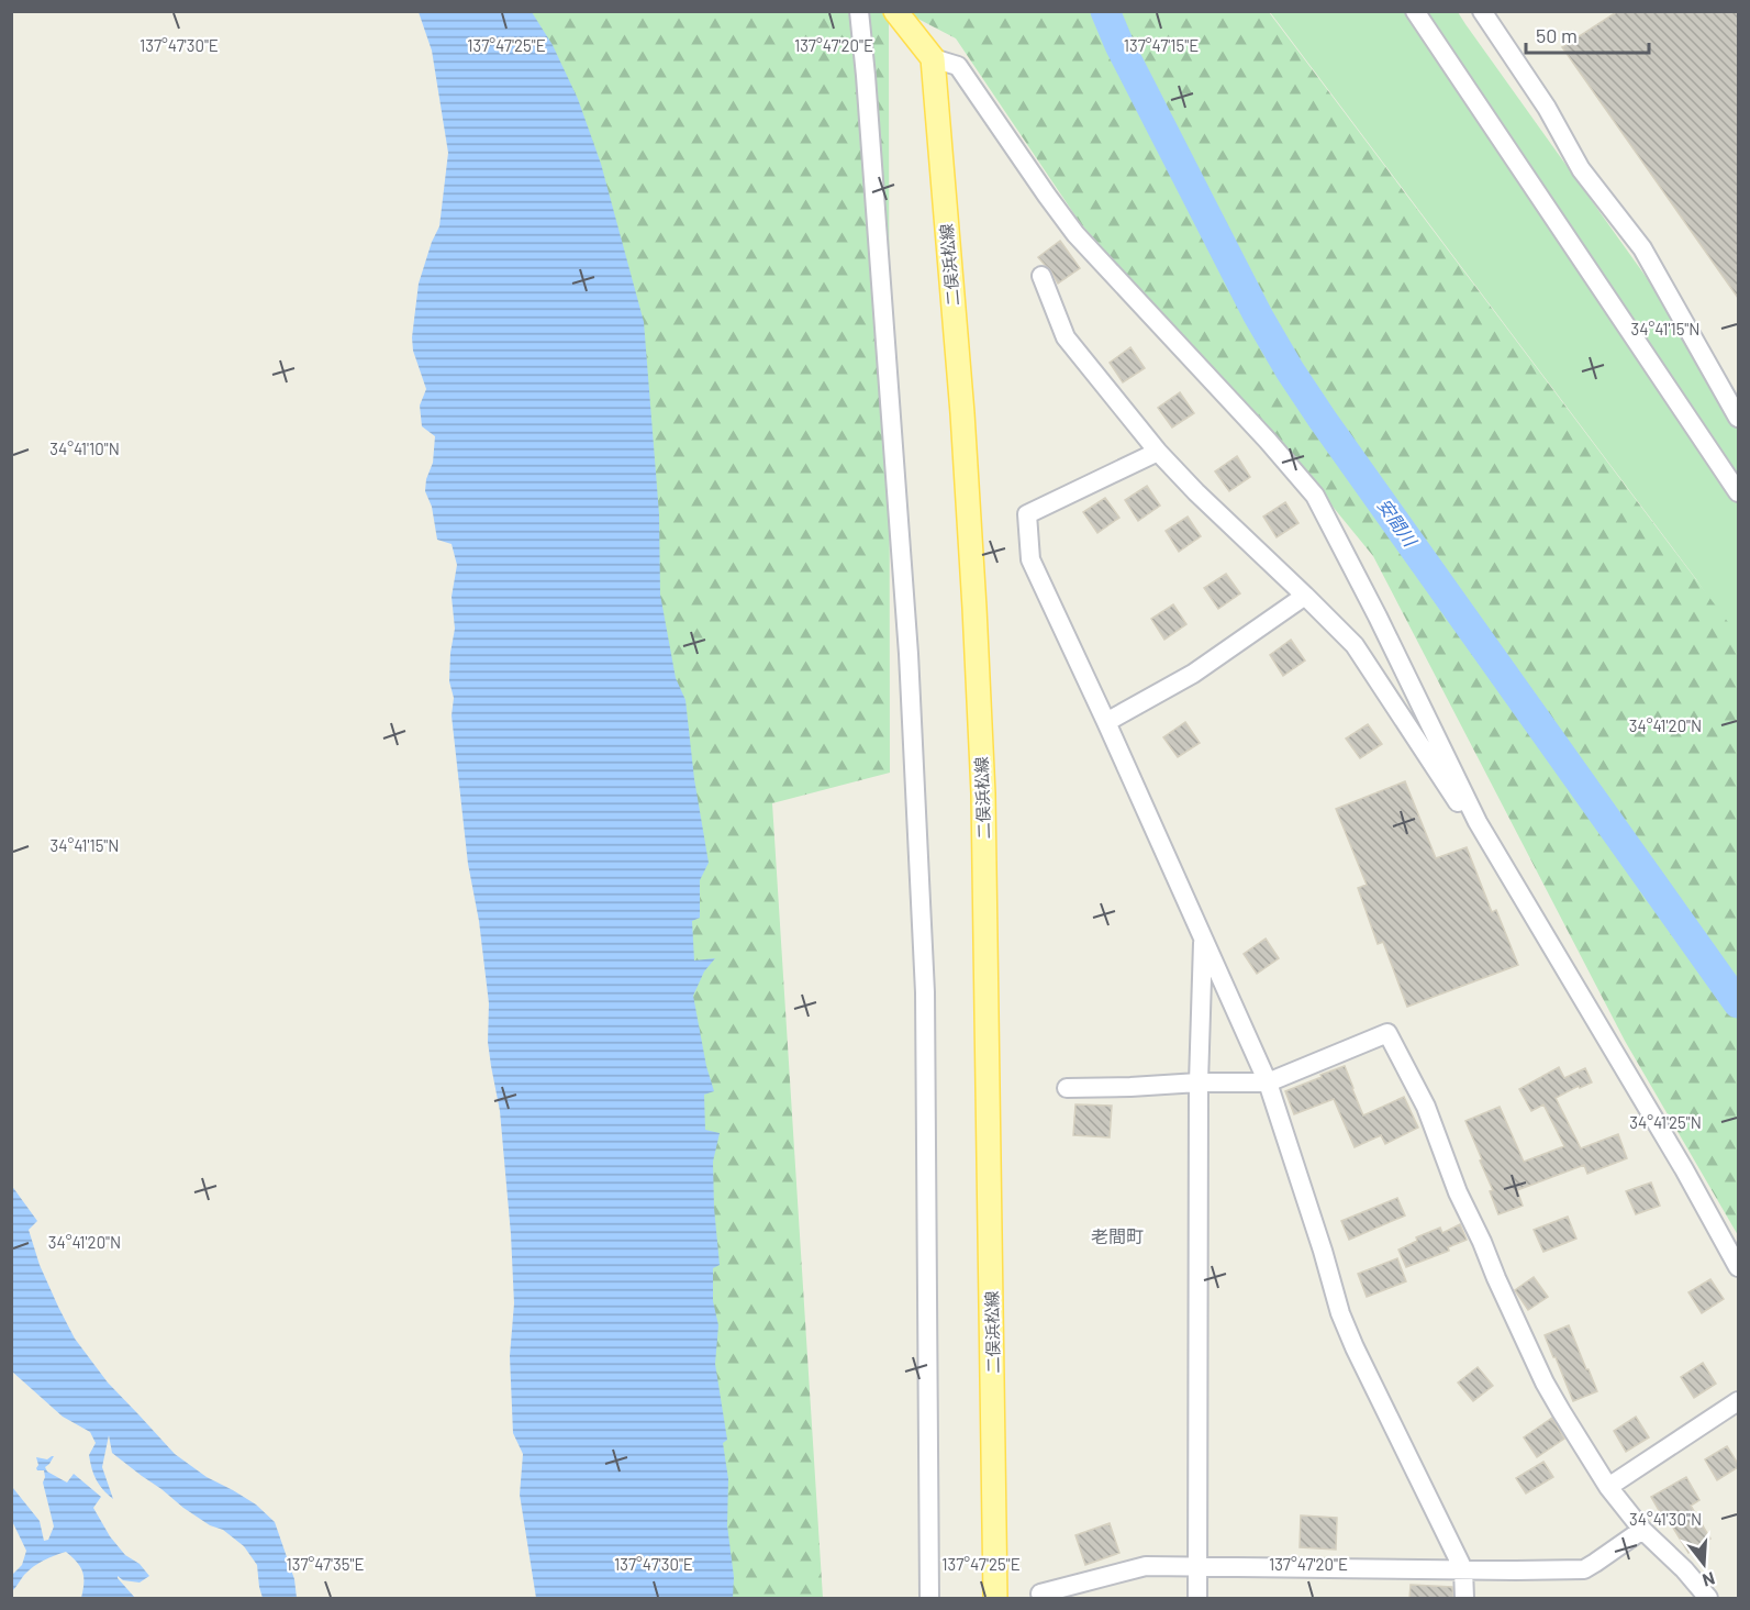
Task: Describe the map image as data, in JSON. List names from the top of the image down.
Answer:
{
  "streets": {
    "main road": ["二俣浜松線"]
  },
  "districts": ["老間町"],
  "water": ["安間川"],
  "scale_bar": "50 m",
  "north": "bottom",
  "coordinates": [
    "137°47'30\"E",
    "137°47'25\"E",
    "137°47'20\"E",
    "137°47'15\"E",
    "34°41'15\"N",
    "34°41'10\"N",
    "34°41'20\"N",
    "34°41'25\"N",
    "34°41'30\"N",
    "137°47'35\"E"
  ]
}
